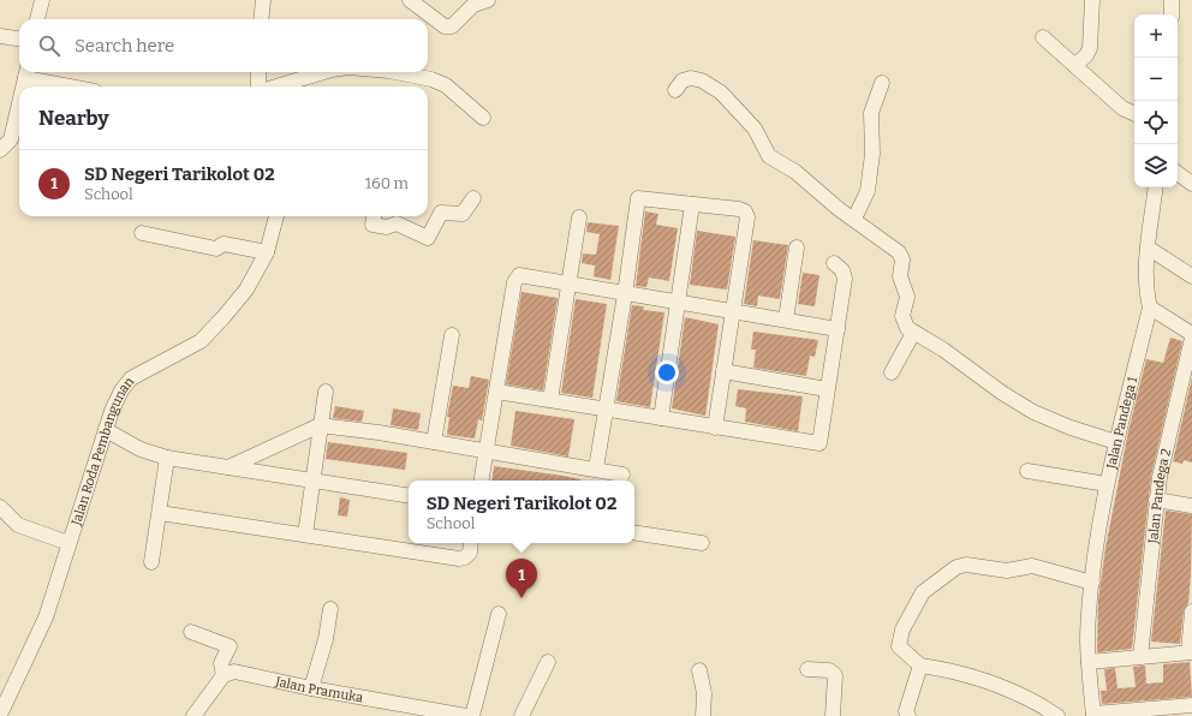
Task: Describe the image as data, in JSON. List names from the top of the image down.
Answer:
{
  "streets": {
    "street": [
      "Jalan Pandega 1",
      "Jalan Roda Pembangunan",
      "Jalan Pandega 2",
      "Jalan Pramuka"
    ]
  },
  "page": {
    "map_buttons": ["+", "−"],
    "search": "Search here",
    "heading": "Nearby",
    "list": [
      {
        "mark": "1",
        "name": "SD Negeri Tarikolot 02",
        "note": "School",
        "value": "160 m"
      }
    ],
    "popup": ["SD Negeri Tarikolot 02", "School"],
    "pins": "1"
  }
}
